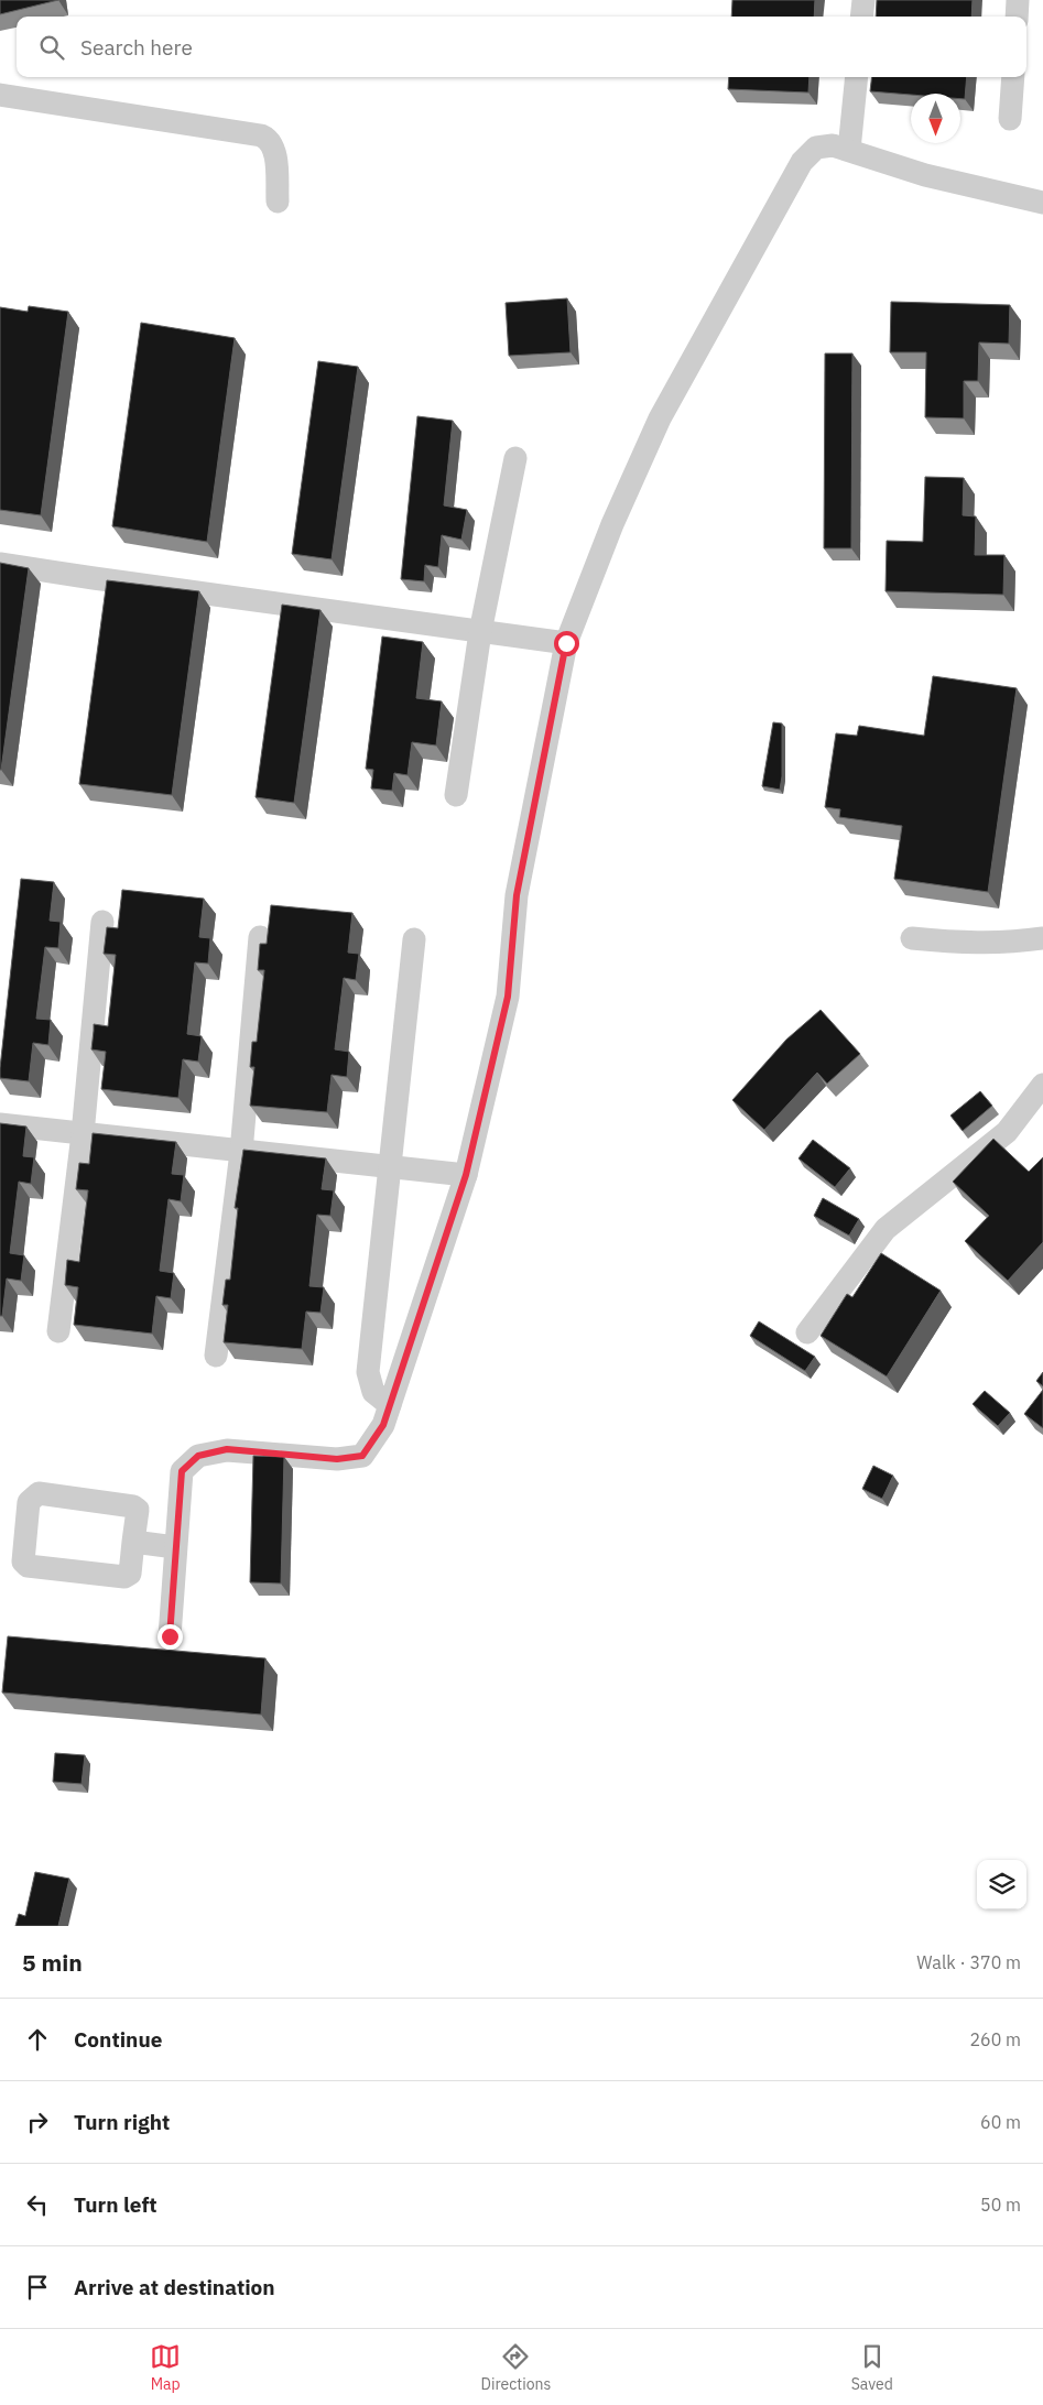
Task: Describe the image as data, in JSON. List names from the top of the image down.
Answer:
{
  "north": "bottom",
  "page": {
    "search": "Search here",
    "heading": ["5 min", "Walk · 370 m"],
    "list": [
      ["Continue", "260 m"],
      ["Turn right", "60 m"],
      ["Turn left", "50 m"],
      "Arrive at destination"
    ],
    "nav": ["Map", "Directions", "Saved"]
  }
}
